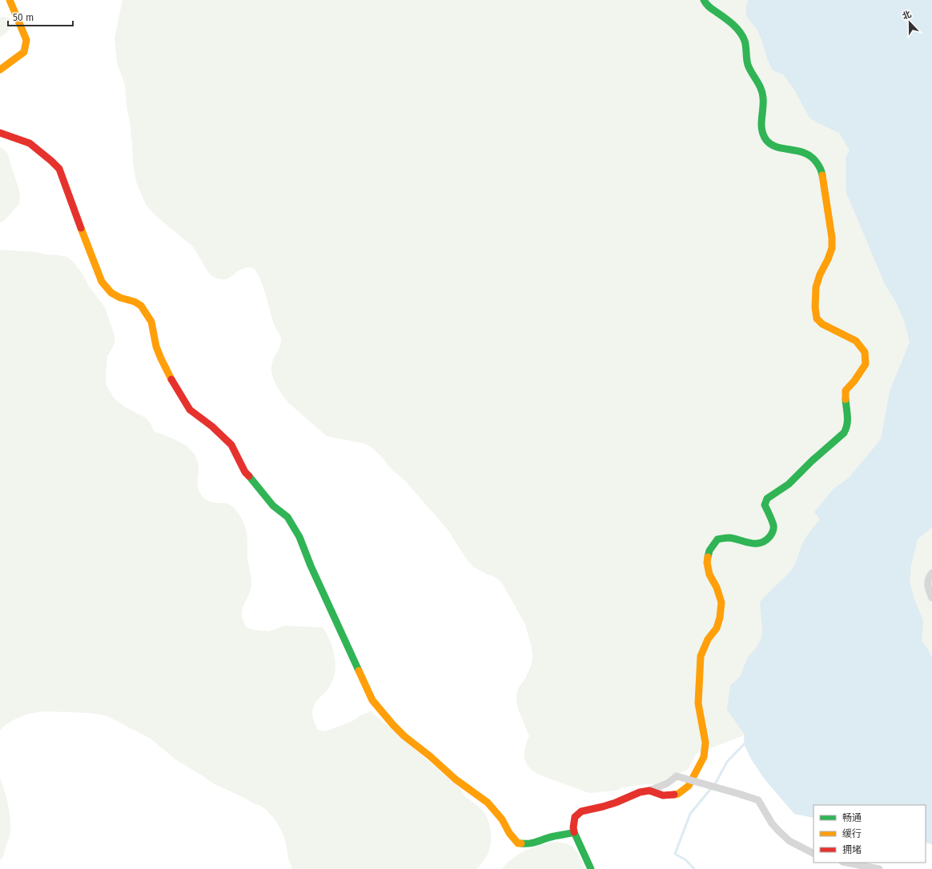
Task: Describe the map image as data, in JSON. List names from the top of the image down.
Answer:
{
  "legend": ["畅通", "缓行", "拥堵"],
  "scale_bar": "50 m",
  "north": "top"
}
